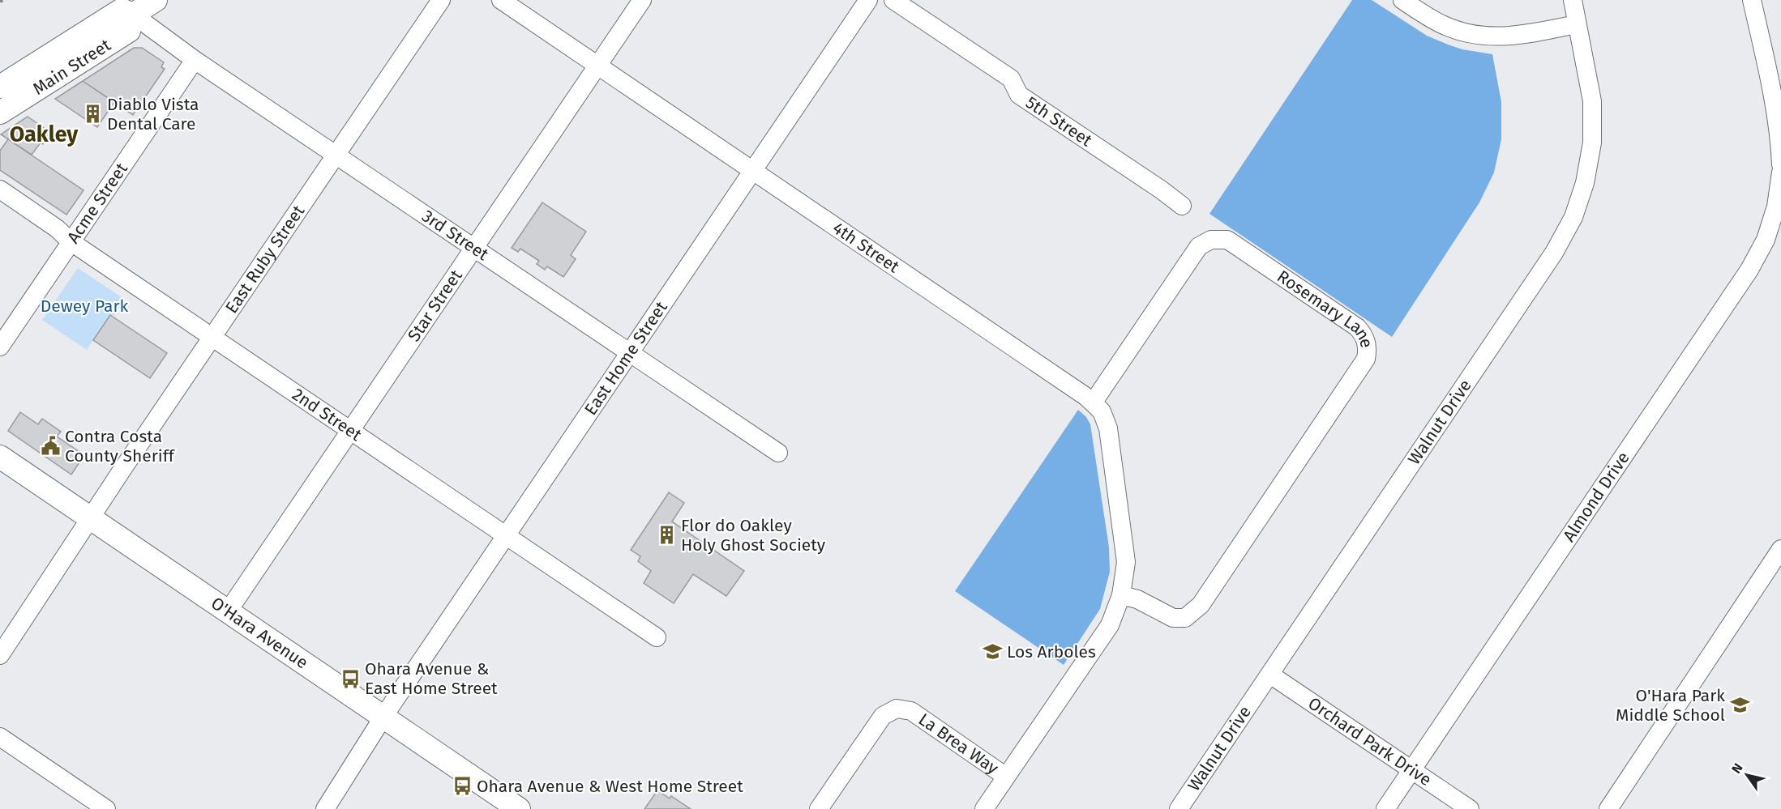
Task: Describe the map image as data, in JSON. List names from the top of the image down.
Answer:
{
  "streets": {
    "main road": ["Main Street", "O'Hara Avenue"],
    "street": [
      "5th Street",
      "Acme Street",
      "3rd Street",
      "4th Street",
      "East Ruby Street",
      "Star Street",
      "Rosemary Lane",
      "East Home Street",
      "2nd Street",
      "Walnut Drive",
      "Almond Drive",
      "Orchard Park Drive",
      "La Brea Way"
    ]
  },
  "crossings": [
    ["Main Street", "3rd Street"],
    ["Acme Street", "3rd Street"],
    ["Acme Street", "2nd Street"],
    ["3rd Street", "East Ruby Street"],
    ["3rd Street", "Star Street"],
    ["3rd Street", "East Home Street"],
    ["4th Street", "Star Street"],
    ["4th Street", "Rosemary Lane"],
    ["4th Street", "East Home Street"],
    ["4th Street", "La Brea Way"],
    ["East Ruby Street", "2nd Street"],
    ["East Ruby Street", "O'Hara Avenue"],
    ["Star Street", "2nd Street"],
    ["Star Street", "O'Hara Avenue"],
    ["East Home Street", "2nd Street"],
    ["East Home Street", "O'Hara Avenue"],
    ["Walnut Drive", "Orchard Park Drive"],
    ["Almond Drive", "Orchard Park Drive"]
  ],
  "districts": ["Oakley"],
  "parks": ["Dewey Park"],
  "places": {
    "building": ["Diablo Vista Dental Care", "Flor do Oakley Holy Ghost Society"],
    "public building": ["Contra Costa County Sheriff"],
    "school or university": ["Los Arboles", "O'Hara Park Middle School"],
    "bus stop": ["Ohara Avenue & East Home Street", "Ohara Avenue & West Home Street"]
  },
  "north": "top left"
}
